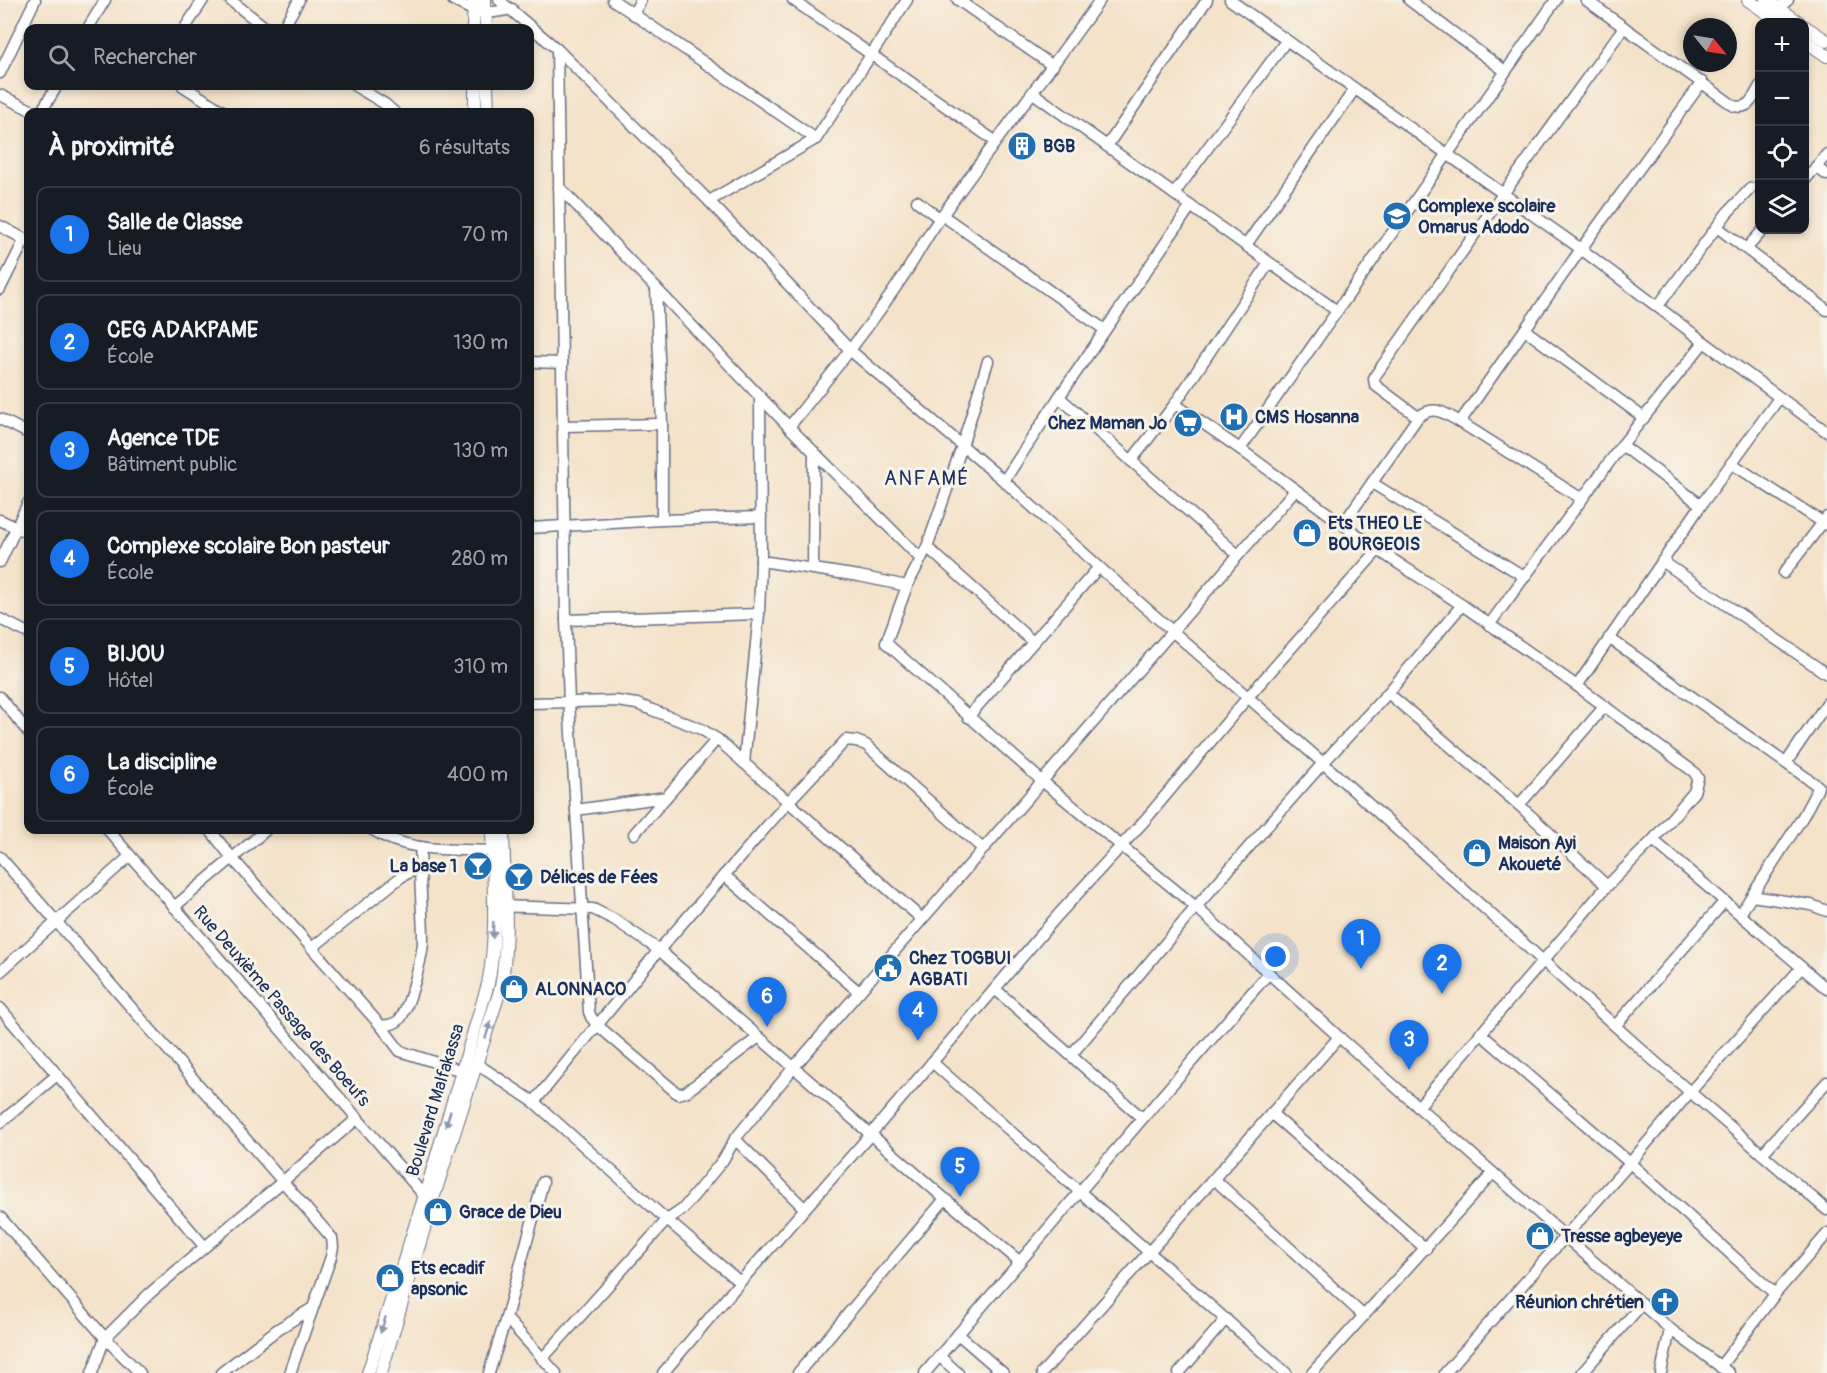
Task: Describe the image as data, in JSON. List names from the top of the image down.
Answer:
{
  "streets": {
    "main road": ["Boulevard Malfakassa"],
    "street": ["Rue Deuxième Passage des Boeufs"]
  },
  "crossings": [
    ["Rue Deuxième Passage des Boeufs", "Boulevard Malfakassa"]
  ],
  "districts": ["ANFAMÉ"],
  "places": {
    "building": ["BGB"],
    "school or university": ["Complexe scolaire Omarus Adodo"],
    "hospital": ["CMS Hosanna"],
    "supermarket": ["Chez Maman Jo"],
    "shop": [
      "Ets THEO LE BOURGEOIS",
      "Maison Ayi Akoueté",
      "ALONNACO",
      "Grace de Dieu",
      "Tresse agbeyeye",
      "Ets ecadif apsonic"
    ],
    "bar": ["La base 1", "Délices de Fées"],
    "public building": ["Chez TOGBUI AGBATI"],
    "church": ["Réunion chrétien"]
  },
  "north": "bottom right",
  "page": {
    "map_buttons": ["+", "−"],
    "search": "Rechercher",
    "heading": ["À proximité", "6 résultats"],
    "list": [
      {
        "mark": "1",
        "name": "Salle de Classe",
        "note": "Lieu",
        "value": "70 m"
      },
      {
        "mark": "2",
        "name": "CEG ADAKPAME",
        "note": "École",
        "value": "130 m"
      },
      {
        "mark": "3",
        "name": "Agence TDE",
        "note": "Bâtiment public",
        "value": "130 m"
      },
      {
        "mark": "4",
        "name": "Complexe scolaire Bon pasteur",
        "note": "École",
        "value": "280 m"
      },
      {
        "mark": "5",
        "name": "BIJOU",
        "note": "Hôtel",
        "value": "310 m"
      },
      {
        "mark": "6",
        "name": "La discipline",
        "note": "École",
        "value": "400 m"
      }
    ],
    "pins": [
      "1",
      "2",
      "6",
      "4",
      "3",
      "5"
    ]
  }
}
